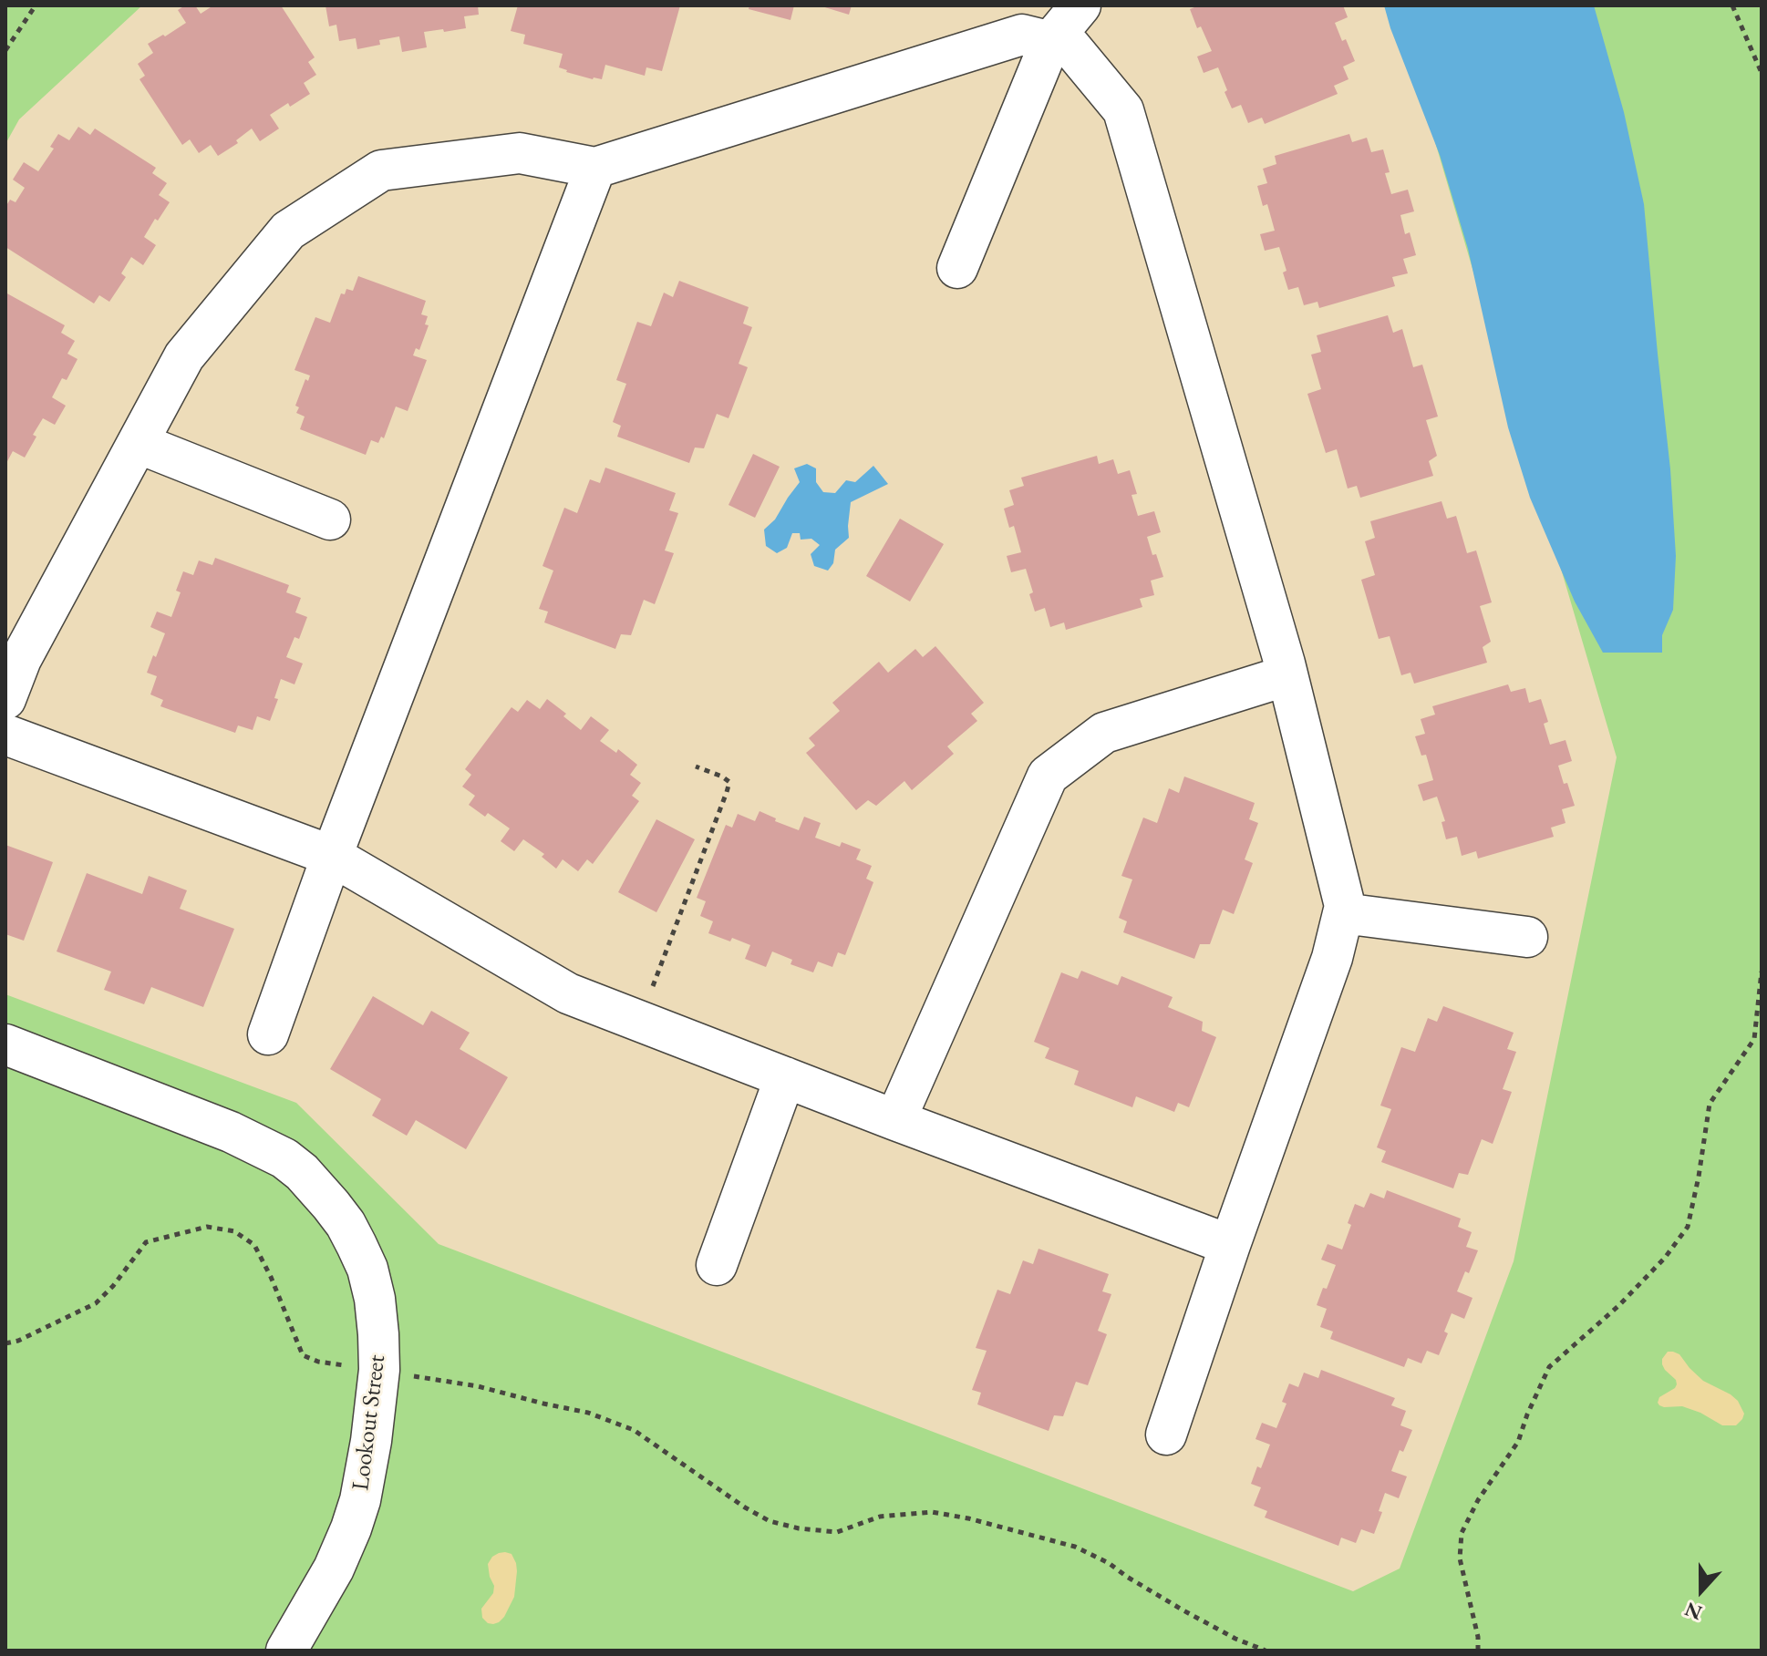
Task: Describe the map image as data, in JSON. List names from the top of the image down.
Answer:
{
  "streets": {
    "street": ["Lookout Street"]
  },
  "north": "bottom"
}
